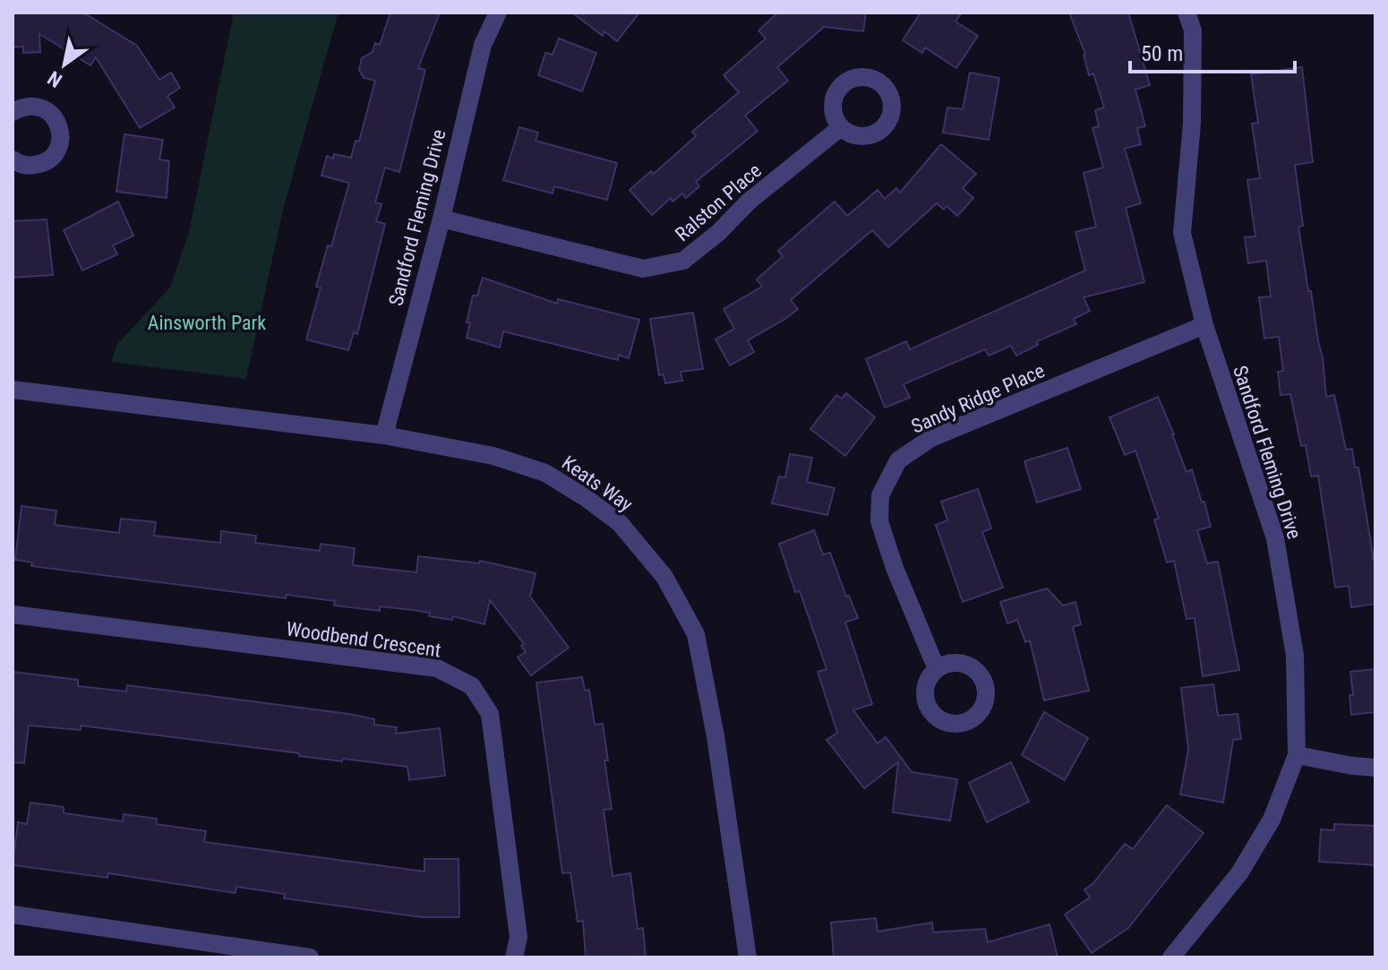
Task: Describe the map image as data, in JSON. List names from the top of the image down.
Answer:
{
  "streets": {
    "street": [
      "Ralston Place",
      "Sandford Fleming Drive",
      "Sandy Ridge Place",
      "Keats Way",
      "Woodbend Crescent"
    ]
  },
  "crossings": [
    ["Ralston Place", "Sandford Fleming Drive"],
    ["Sandford Fleming Drive", "Sandy Ridge Place"],
    ["Sandford Fleming Drive", "Keats Way"]
  ],
  "parks": ["Ainsworth Park"],
  "scale_bar": "50 m",
  "north": "bottom left"
}
